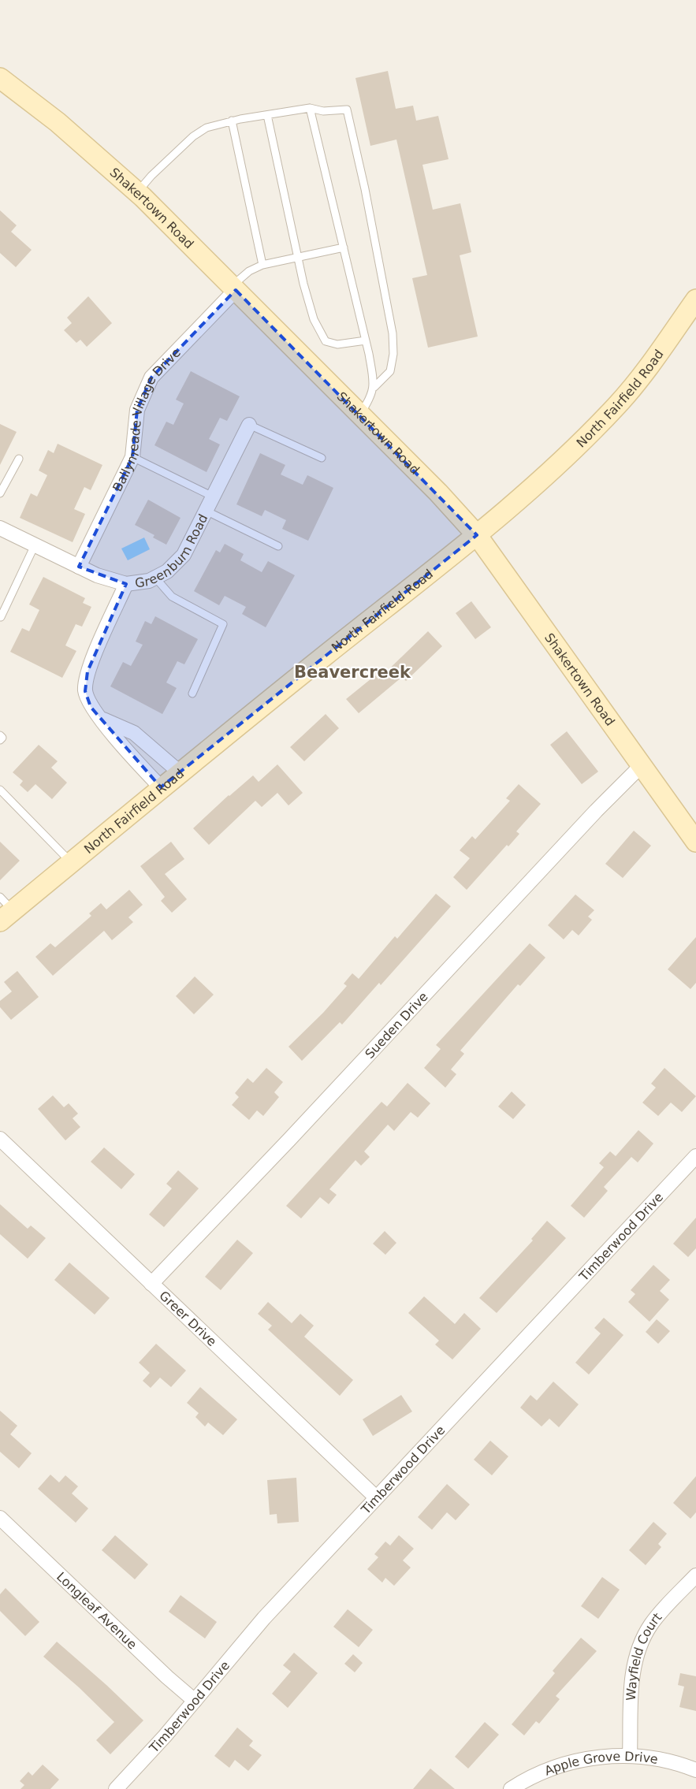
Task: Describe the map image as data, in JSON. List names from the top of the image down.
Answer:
{
  "streets": {
    "street": [
      "Shakertown Road",
      "North Fairfield Road",
      "Ballymeade Village Drive",
      "Greenburn Road",
      "Sueden Drive",
      "Timberwood Drive",
      "Greer Drive",
      "Longleaf Avenue",
      "Wayfield Court",
      "Apple Grove Drive"
    ]
  },
  "crossings": [
    ["Shakertown Road", "North Fairfield Road"],
    ["Shakertown Road", "Ballymeade Village Drive"],
    ["Shakertown Road", "Sueden Drive"],
    ["Ballymeade Village Drive", "Greenburn Road"],
    ["Sueden Drive", "Greer Drive"],
    ["Timberwood Drive", "Greer Drive"],
    ["Timberwood Drive", "Longleaf Avenue"],
    ["Wayfield Court", "Apple Grove Drive"]
  ],
  "districts": ["Beavercreek"]
}
